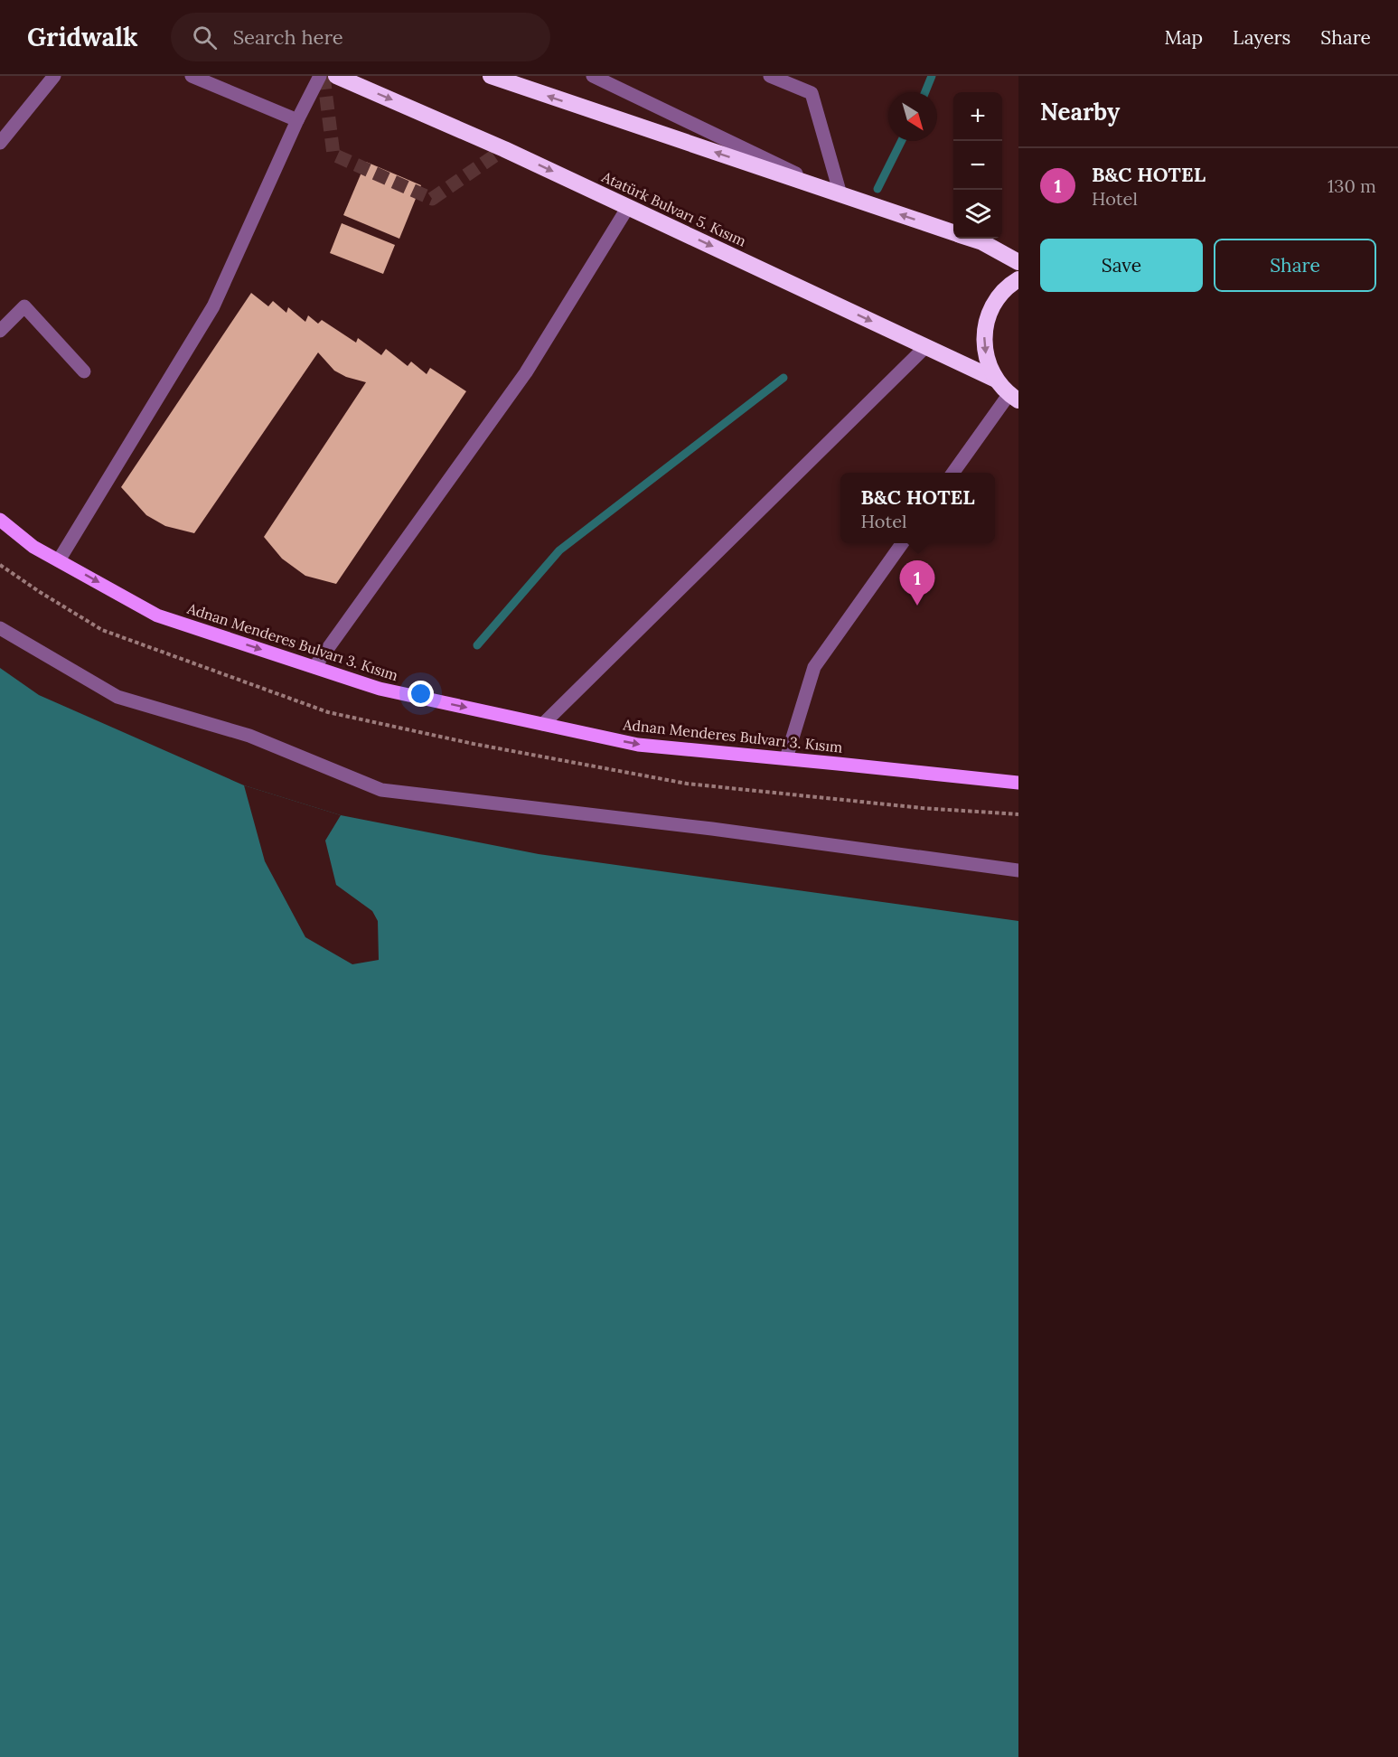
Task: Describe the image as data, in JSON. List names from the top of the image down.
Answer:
{
  "streets": {
    "highway": ["Atatürk Bulvarı 5. Kısım"],
    "main road": ["Adnan Menderes Bulvarı 3. Kısım"]
  },
  "one_way": ["Adnan Menderes Bulvarı 3. Kısım"],
  "north": "bottom right",
  "page": {
    "header": "Gridwalk",
    "search": "Search here",
    "nav": ["Map", "Layers", "Share"],
    "heading": "Nearby",
    "map_buttons": ["+", "−"],
    "list": [
      {
        "mark": "1",
        "name": "B&C HOTEL",
        "note": "Hotel",
        "value": "130 m"
      }
    ],
    "buttons": ["Save", "Share"],
    "popup": ["B&C HOTEL", "Hotel"],
    "pins": "1"
  }
}
